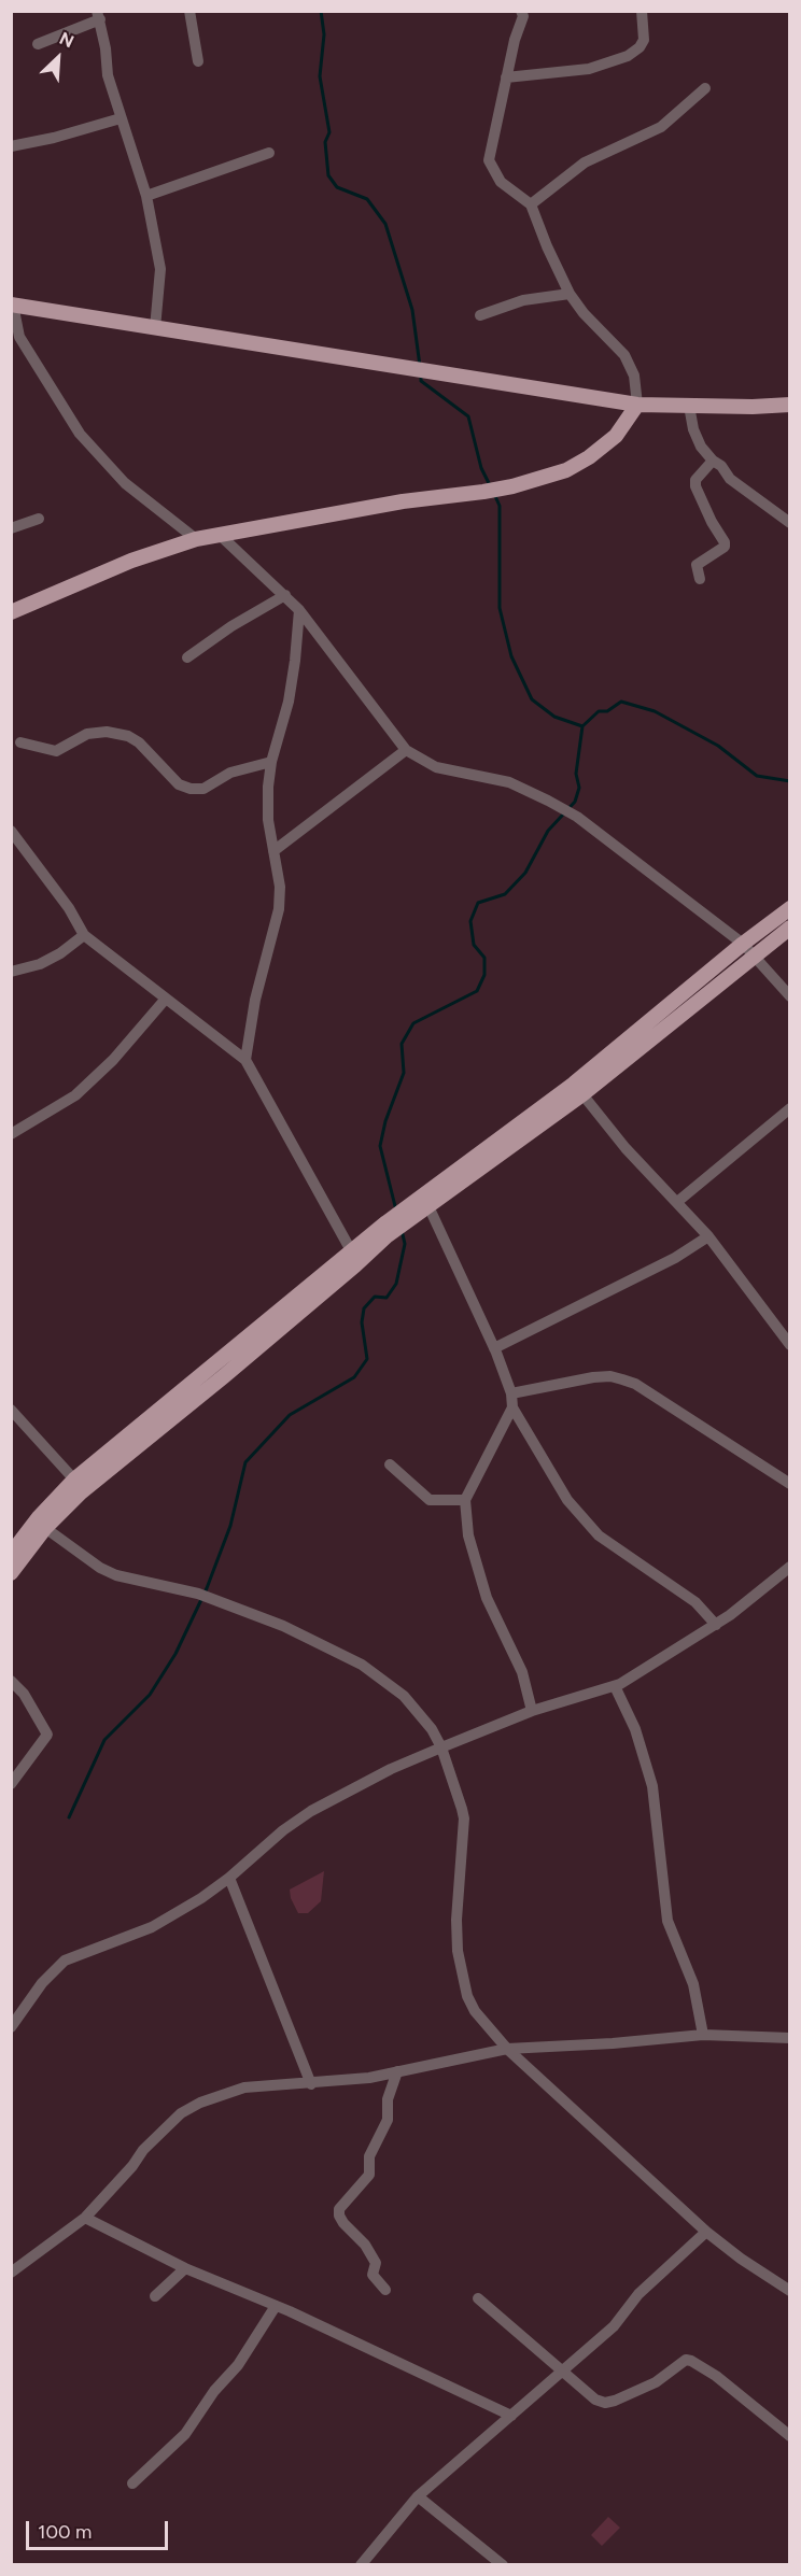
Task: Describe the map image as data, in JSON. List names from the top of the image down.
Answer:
{
  "scale_bar": "100 m",
  "north": "top right"
}
